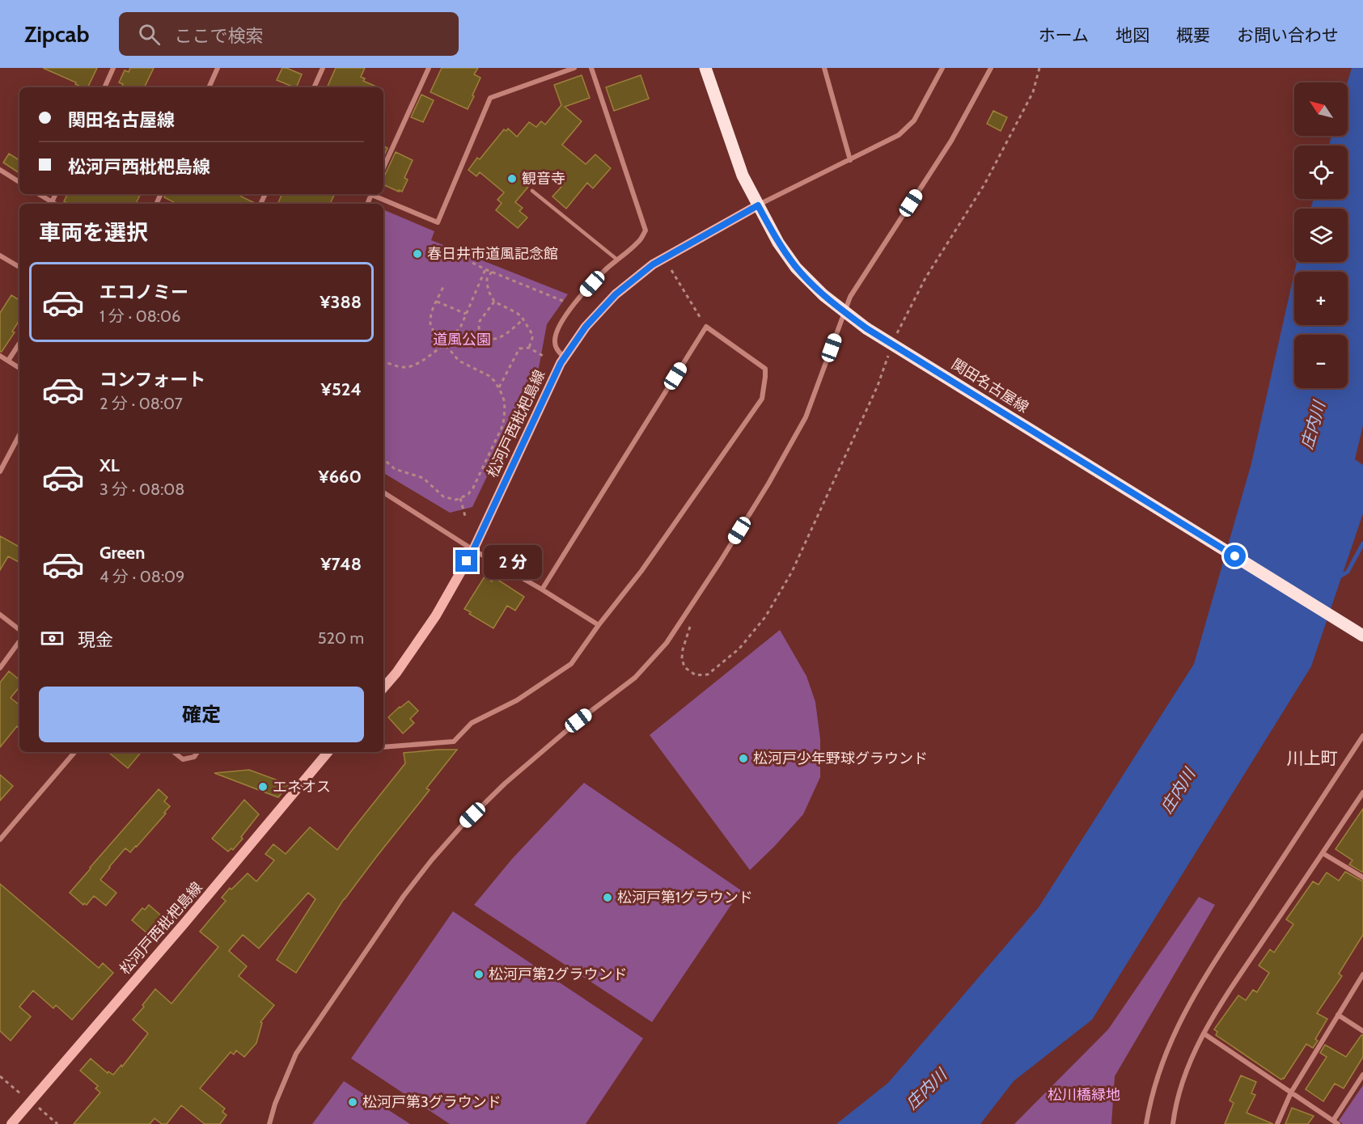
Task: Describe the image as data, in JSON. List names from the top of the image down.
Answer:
{
  "streets": {
    "main road": ["関田名古屋線", "松河戸西枇杷島線"]
  },
  "crossings": [
    ["関田名古屋線", "松河戸西枇杷島線"]
  ],
  "districts": ["川上町"],
  "water": ["庄内川"],
  "parks": ["道風公園", "松川橋緑地"],
  "places": [
    "観音寺",
    "春日井市道風記念館",
    "松河戸少年野球グラウンド",
    "エネオス",
    "松河戸第1グラウンド",
    "松河戸第2グラウンド",
    "松河戸第3グラウンド"
  ],
  "north": "top left",
  "page": {
    "header": "Zipcab",
    "search": "ここで検索",
    "nav": [
      "ホーム",
      "地図",
      "概要",
      "お問い合わせ"
    ],
    "map_buttons": ["+", "−"],
    "banner": ["関田名古屋線", "松河戸西枇杷島線"],
    "heading": "車両を選択",
    "list": [
      {
        "name": "エコノミー",
        "note": "1 分 · 08:06",
        "value": "¥388"
      },
      {
        "name": "コンフォート",
        "note": "2 分 · 08:07",
        "value": "¥524"
      },
      {
        "name": "XL",
        "note": "3 分 · 08:08",
        "value": "¥660"
      },
      {
        "name": "Green",
        "note": "4 分 · 08:09",
        "value": "¥748"
      }
    ],
    "bubble": "2 分",
    "pay": ["現金", "520 m"],
    "buttons": "確定"
  }
}
